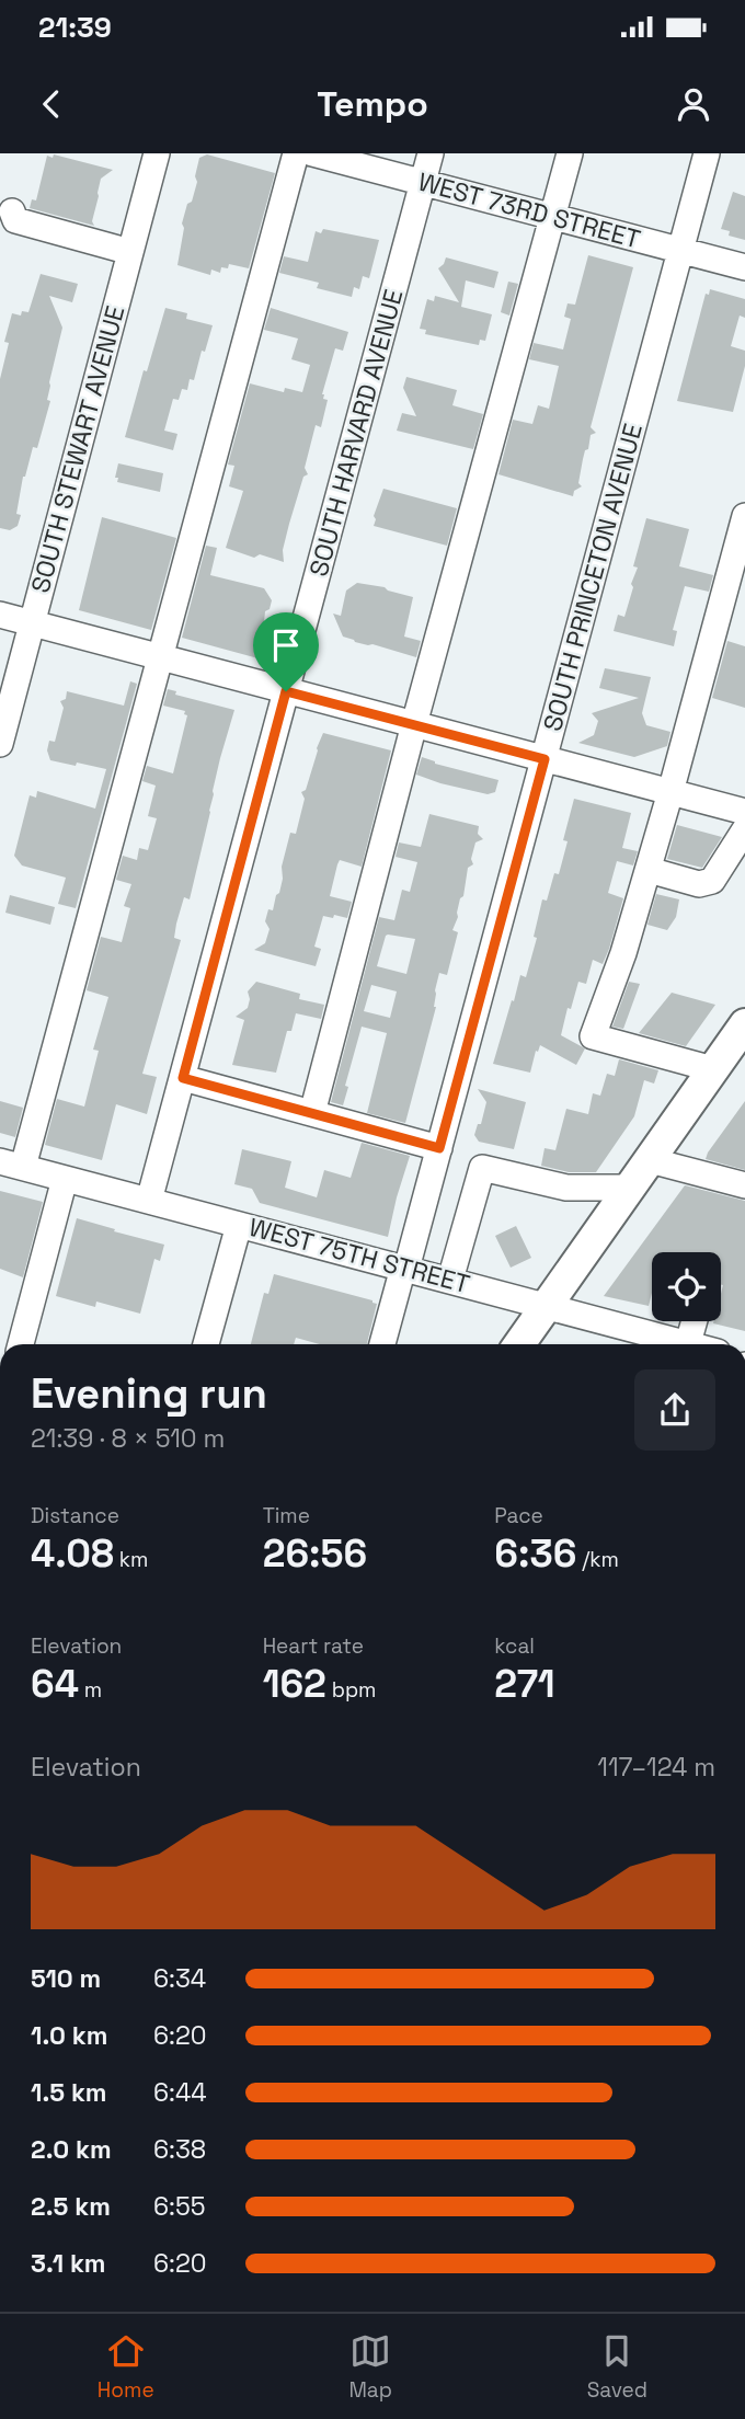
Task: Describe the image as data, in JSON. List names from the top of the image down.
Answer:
{
  "streets": {
    "street": [
      "WEST 73RD STREET",
      "SOUTH HARVARD AVENUE",
      "SOUTH STEWART AVENUE",
      "SOUTH PRINCETON AVENUE",
      "WEST 75TH STREET"
    ]
  },
  "crossings": [
    ["WEST 73RD STREET", "SOUTH HARVARD AVENUE"],
    ["WEST 73RD STREET", "SOUTH PRINCETON AVENUE"],
    ["SOUTH HARVARD AVENUE", "WEST 75TH STREET"],
    ["SOUTH PRINCETON AVENUE", "WEST 75TH STREET"]
  ],
  "page": {
    "status": "21:39",
    "header": "Tempo",
    "heading": ["Evening run", "21:39 · 8 × 510 m"],
    "stats": [
      ["Distance", "4.08 km"],
      ["Time", "26:56"],
      ["Pace", "6:36 /km"],
      ["Elevation", "64 m"],
      ["Heart rate", "162 bpm"],
      ["kcal", "271"]
    ],
    "chart": ["Elevation", "117–124 m"],
    "list": [
      {
        "name": "510 m",
        "note": "6:34"
      },
      {
        "name": "1.0 km",
        "note": "6:20"
      },
      {
        "name": "1.5 km",
        "note": "6:44"
      },
      {
        "name": "2.0 km",
        "note": "6:38"
      },
      {
        "name": "2.5 km",
        "note": "6:55"
      },
      {
        "name": "3.1 km",
        "note": "6:20"
      }
    ],
    "tabs": ["Home", "Map", "Saved"]
  }
}
